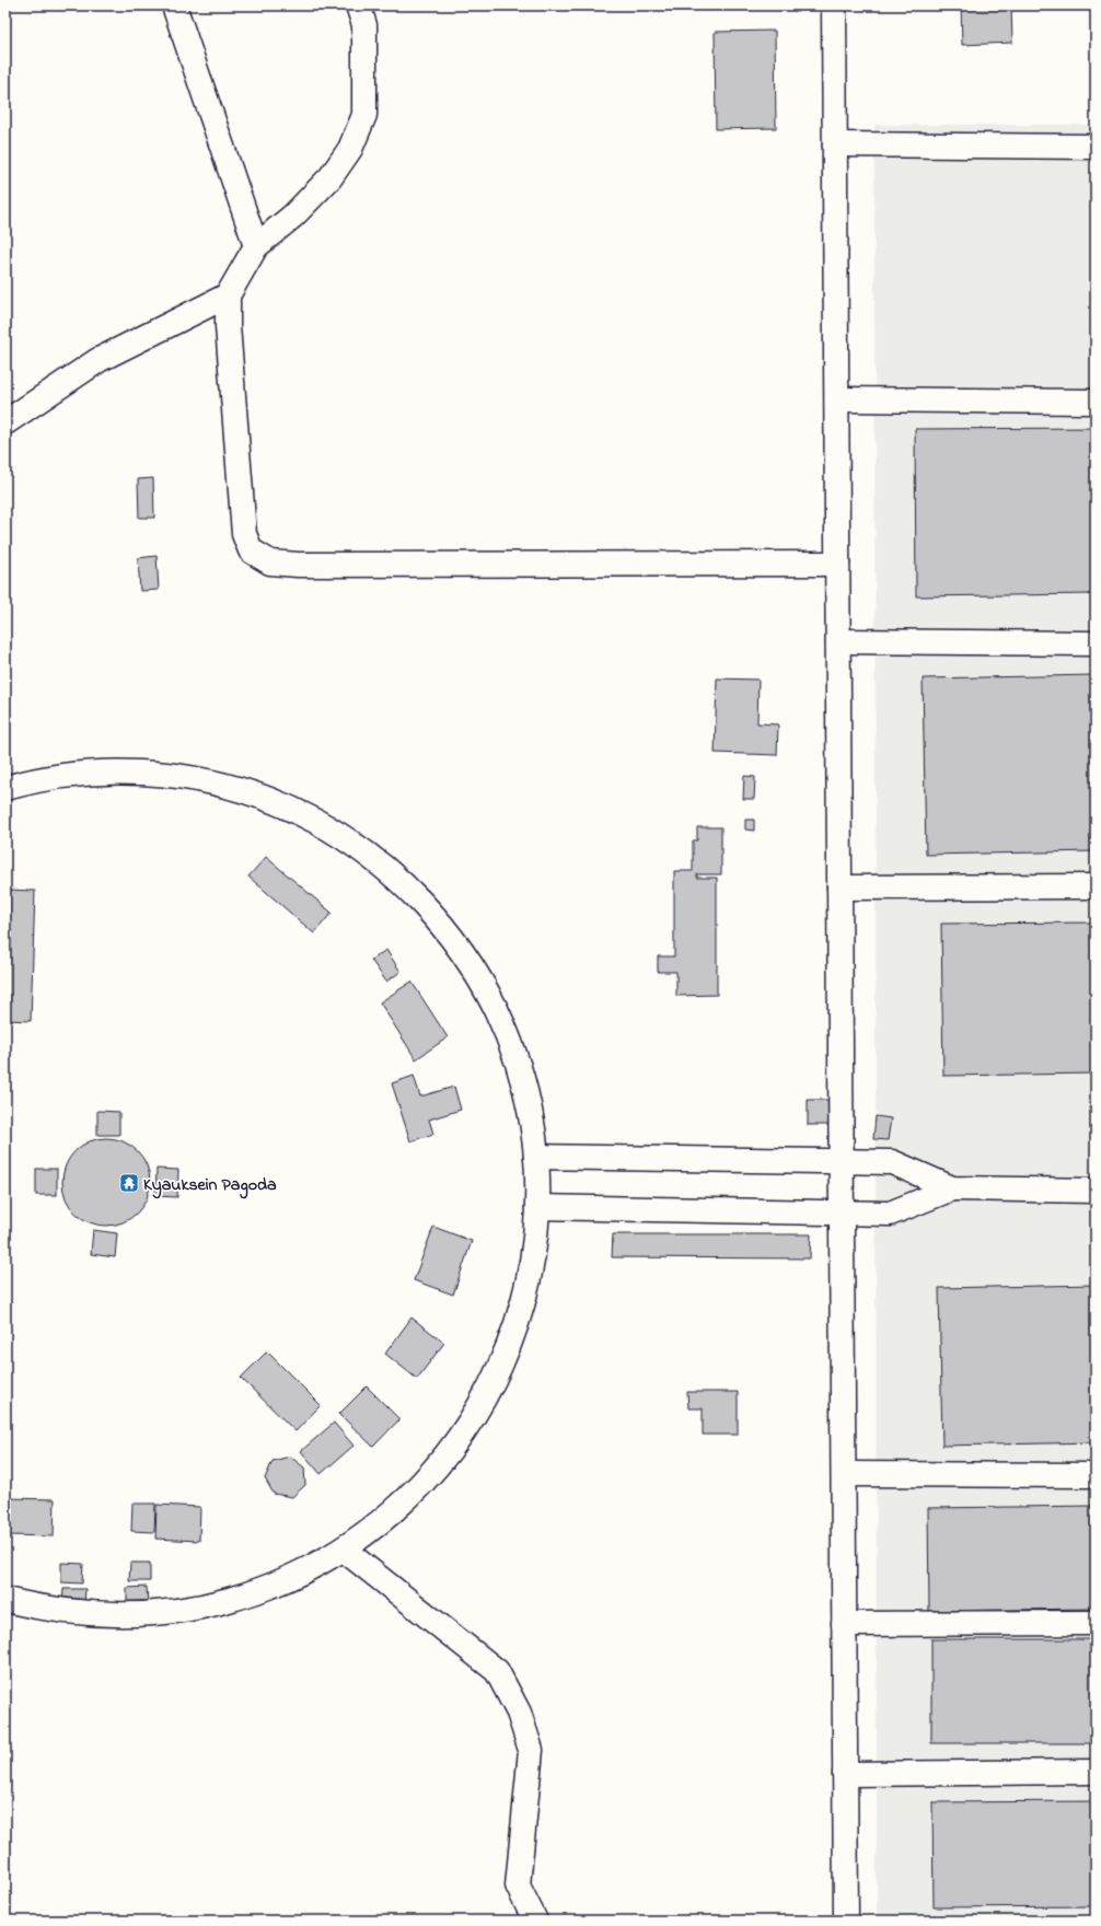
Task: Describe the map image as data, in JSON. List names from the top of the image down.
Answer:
{
  "places": {
    "temple": ["Kyauksein Pagoda"]
  }
}
